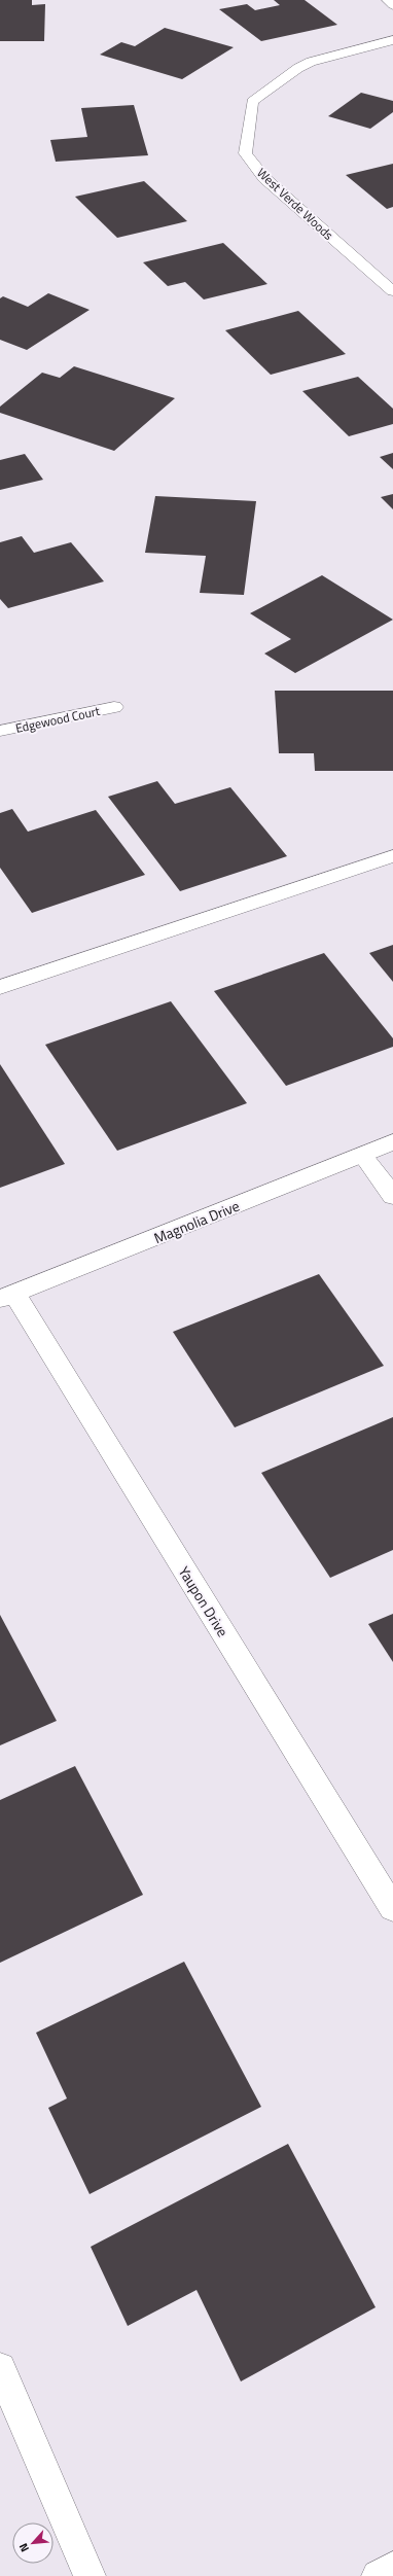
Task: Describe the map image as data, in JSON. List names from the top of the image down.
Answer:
{
  "streets": {
    "street": [
      "West Verde Woods",
      "Edgewood Court",
      "Magnolia Drive",
      "Yaupon Drive"
    ]
  },
  "crossings": [
    ["Magnolia Drive", "Yaupon Drive"]
  ],
  "north": "bottom left"
}
